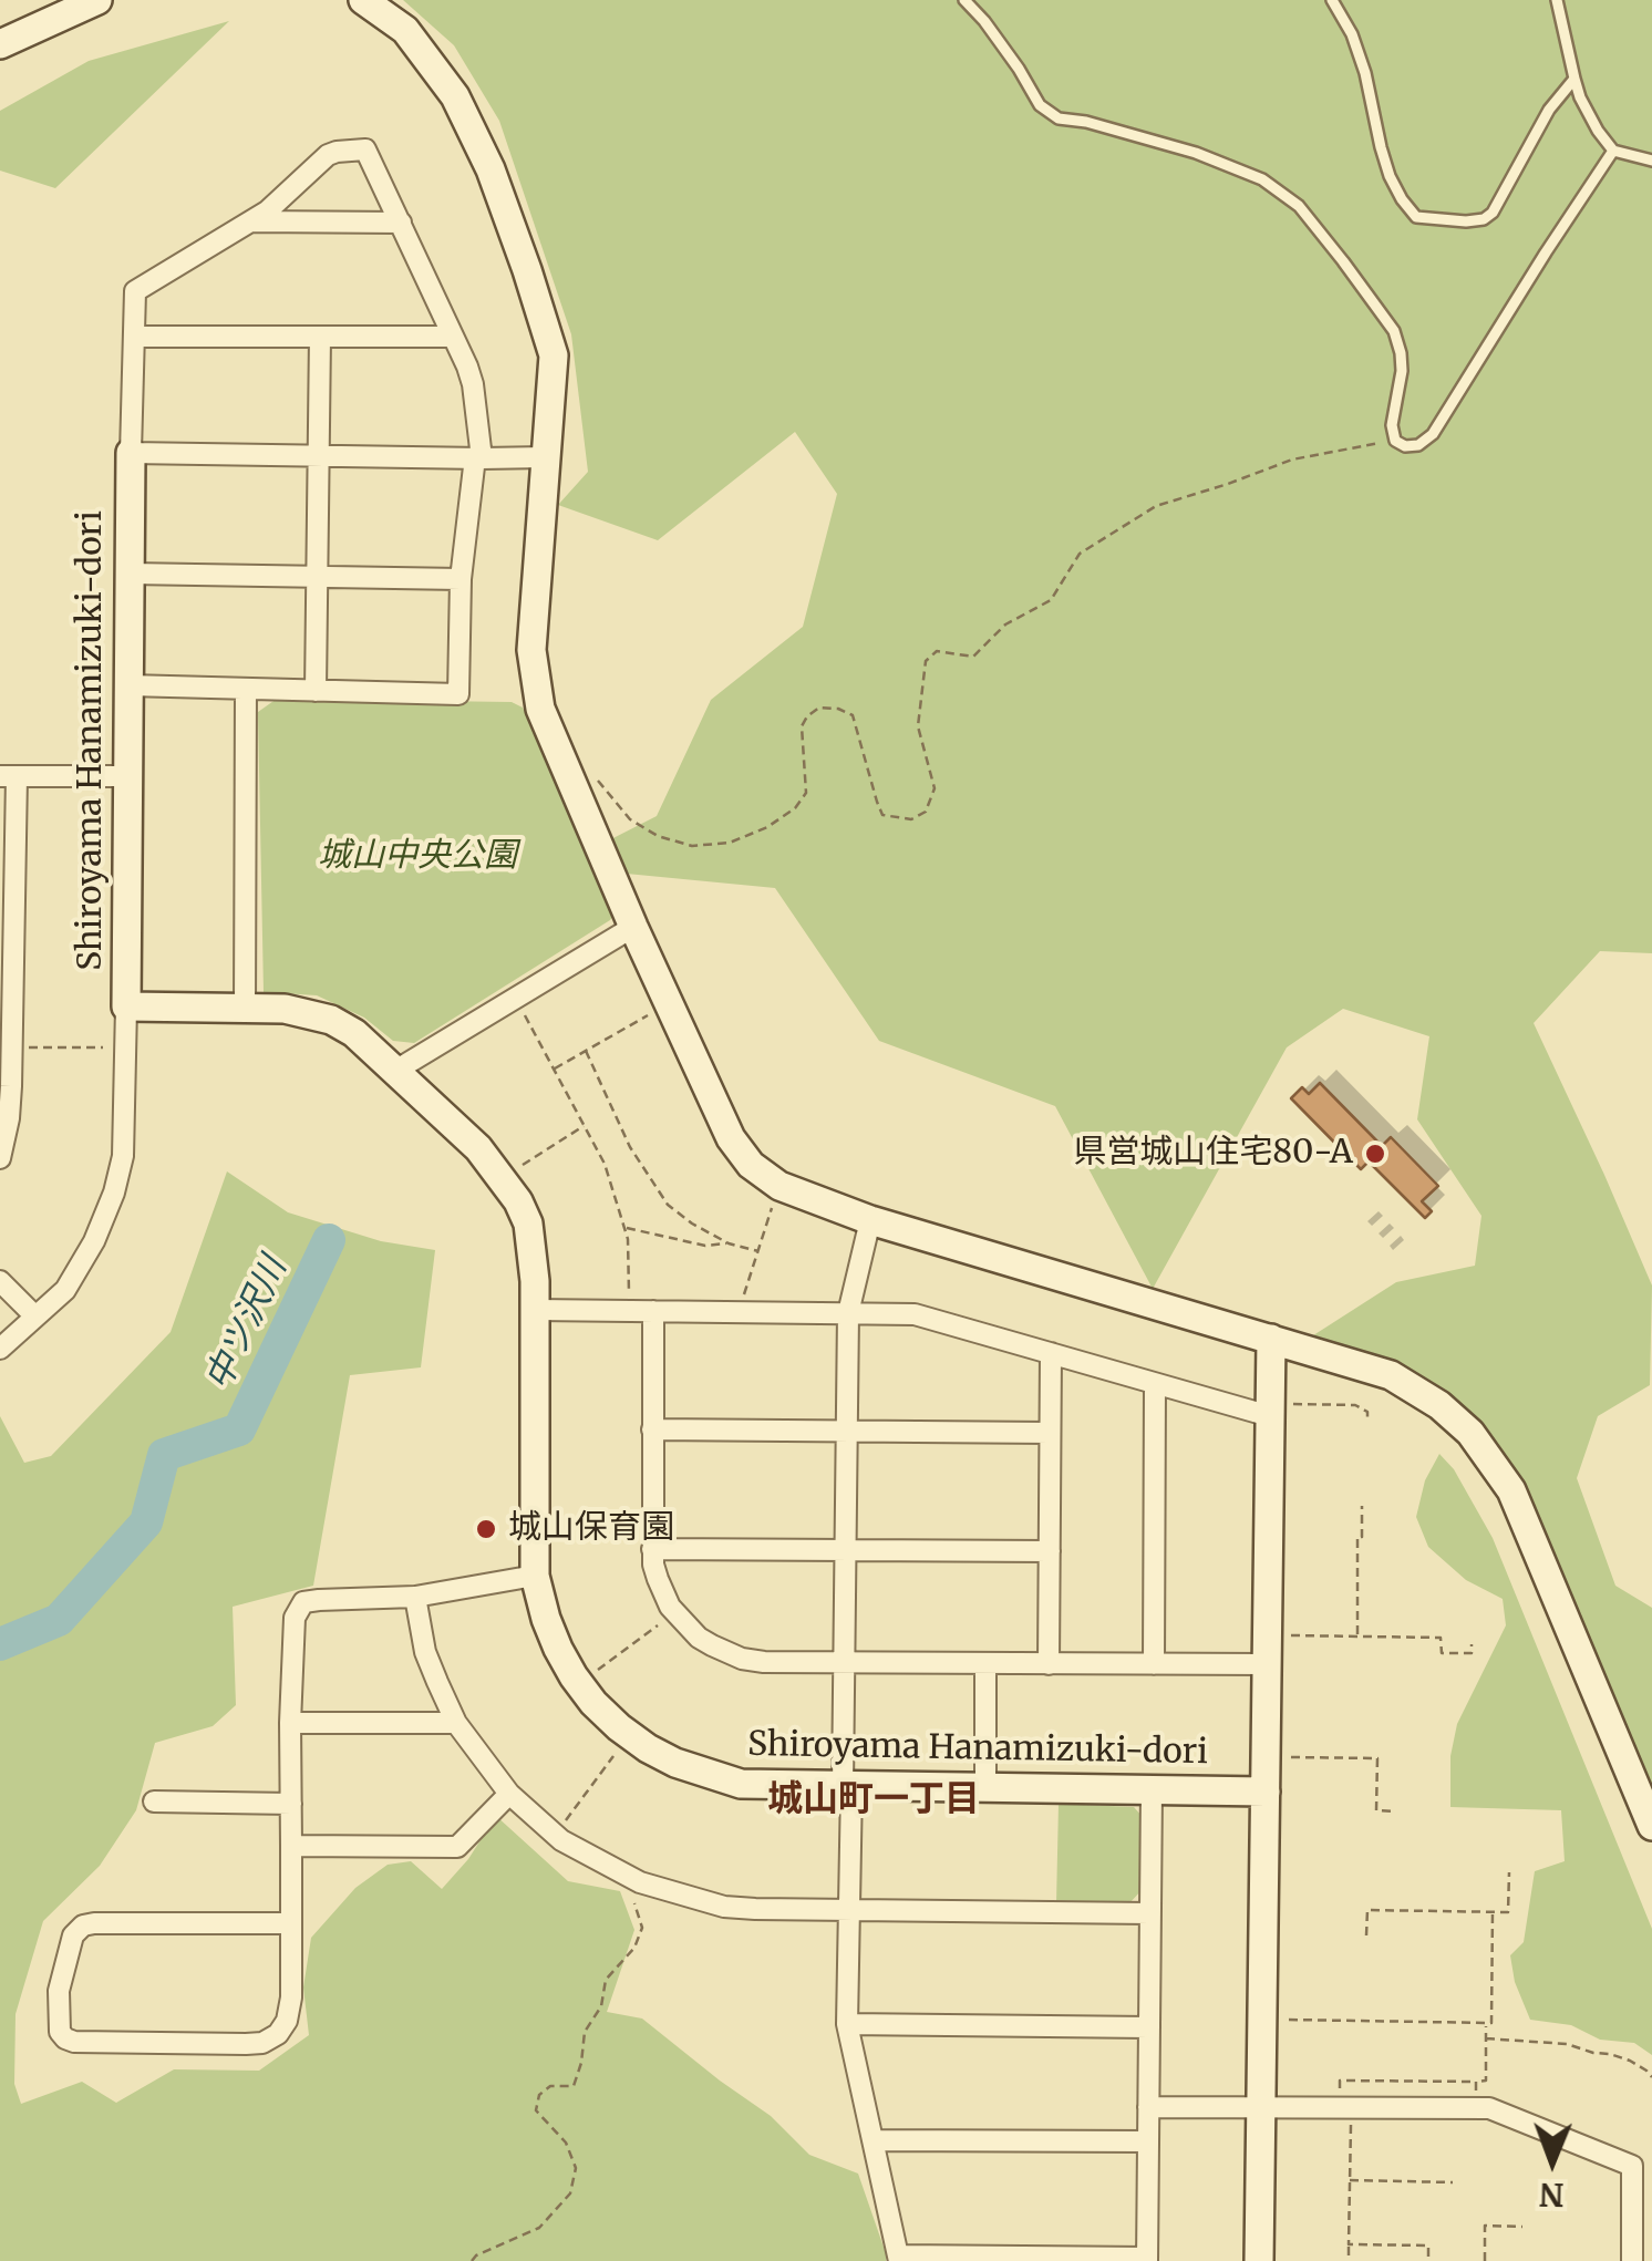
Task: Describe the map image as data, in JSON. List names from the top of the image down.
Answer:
{
  "streets": {
    "street": ["Shiroyama Hanamizuki-dori"]
  },
  "districts": ["城山町一丁目"],
  "water": ["中ツ沢川"],
  "parks": ["城山中央公園"],
  "places": ["県営城山住宅80-A", "城山保育園"],
  "north": "bottom"
}
